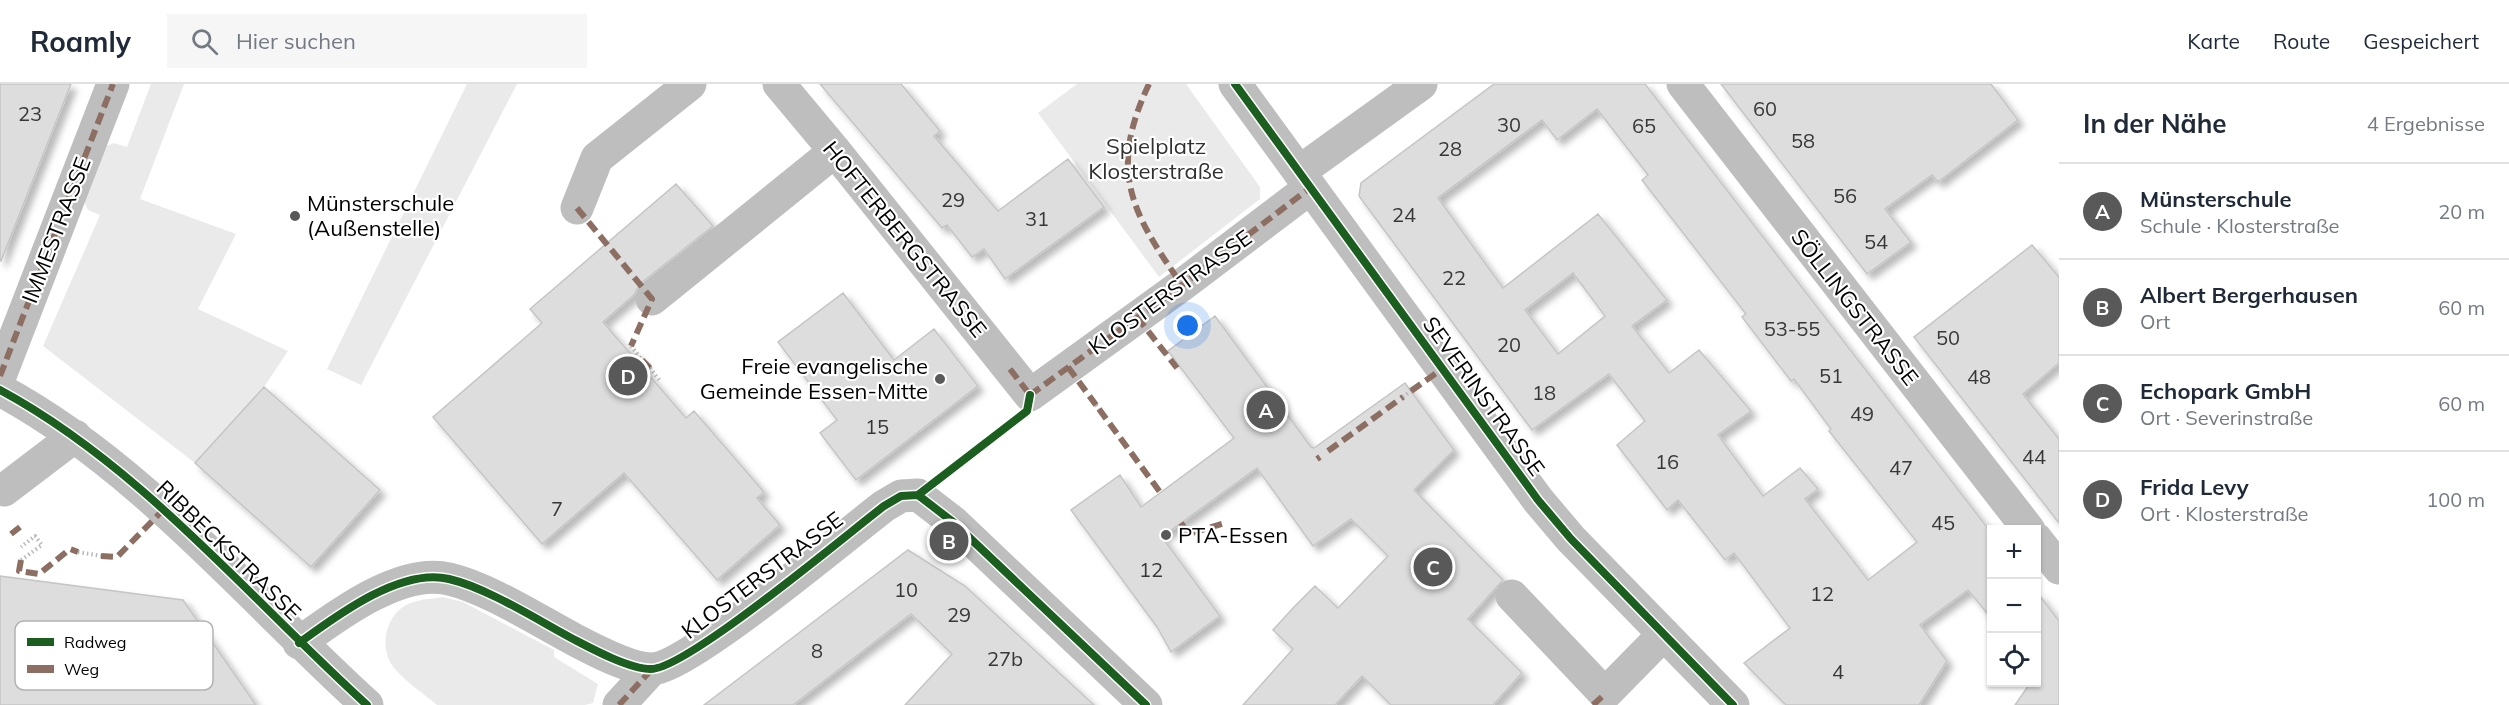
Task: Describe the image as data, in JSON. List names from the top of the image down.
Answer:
{
  "streets": {
    "street": [
      "IMMESTRASSE",
      "HOFTERBERGSTRASSE",
      "KLOSTERSTRASSE",
      "SÖLLINGSTRASSE",
      "SEVERINSTRASSE",
      "RIBBECKSTRASSE"
    ]
  },
  "crossings": [
    ["HOFTERBERGSTRASSE", "KLOSTERSTRASSE"],
    ["KLOSTERSTRASSE", "SEVERINSTRASSE"]
  ],
  "parks": ["Spielplatz Klosterstraße"],
  "places": ["Münsterschule (Außenstelle)", "Freie evangelische Gemeinde Essen-Mitte", "PTA-Essen"],
  "house_numbers": [
    "60",
    "23",
    "30",
    "65",
    "58",
    "28",
    "56",
    "29",
    "24",
    "31",
    "54",
    "22",
    "53-55",
    "50",
    "20",
    "51",
    "48",
    "18",
    "49",
    "15",
    "44",
    "16",
    "47",
    "7",
    "45",
    "12",
    "10",
    "12",
    "29",
    "8",
    "27b",
    "4"
  ],
  "legend": ["Radweg", "Weg"],
  "page": {
    "header": "Roamly",
    "search": "Hier suchen",
    "nav": ["Karte", "Route", "Gespeichert"],
    "heading": ["In der Nähe", "4 Ergebnisse"],
    "list": [
      {
        "mark": "A",
        "name": "Münsterschule",
        "note": "Schule · Klosterstraße",
        "value": "20 m"
      },
      {
        "mark": "B",
        "name": "Albert Bergerhausen",
        "note": "Ort",
        "value": "60 m"
      },
      {
        "mark": "C",
        "name": "Echopark GmbH",
        "note": "Ort · Severinstraße",
        "value": "60 m"
      },
      {
        "mark": "D",
        "name": "Frida Levy",
        "note": "Ort · Klosterstraße",
        "value": "100 m"
      }
    ],
    "pins": [
      "D",
      "A",
      "B",
      "C"
    ],
    "map_buttons": ["+", "−"]
  }
}
